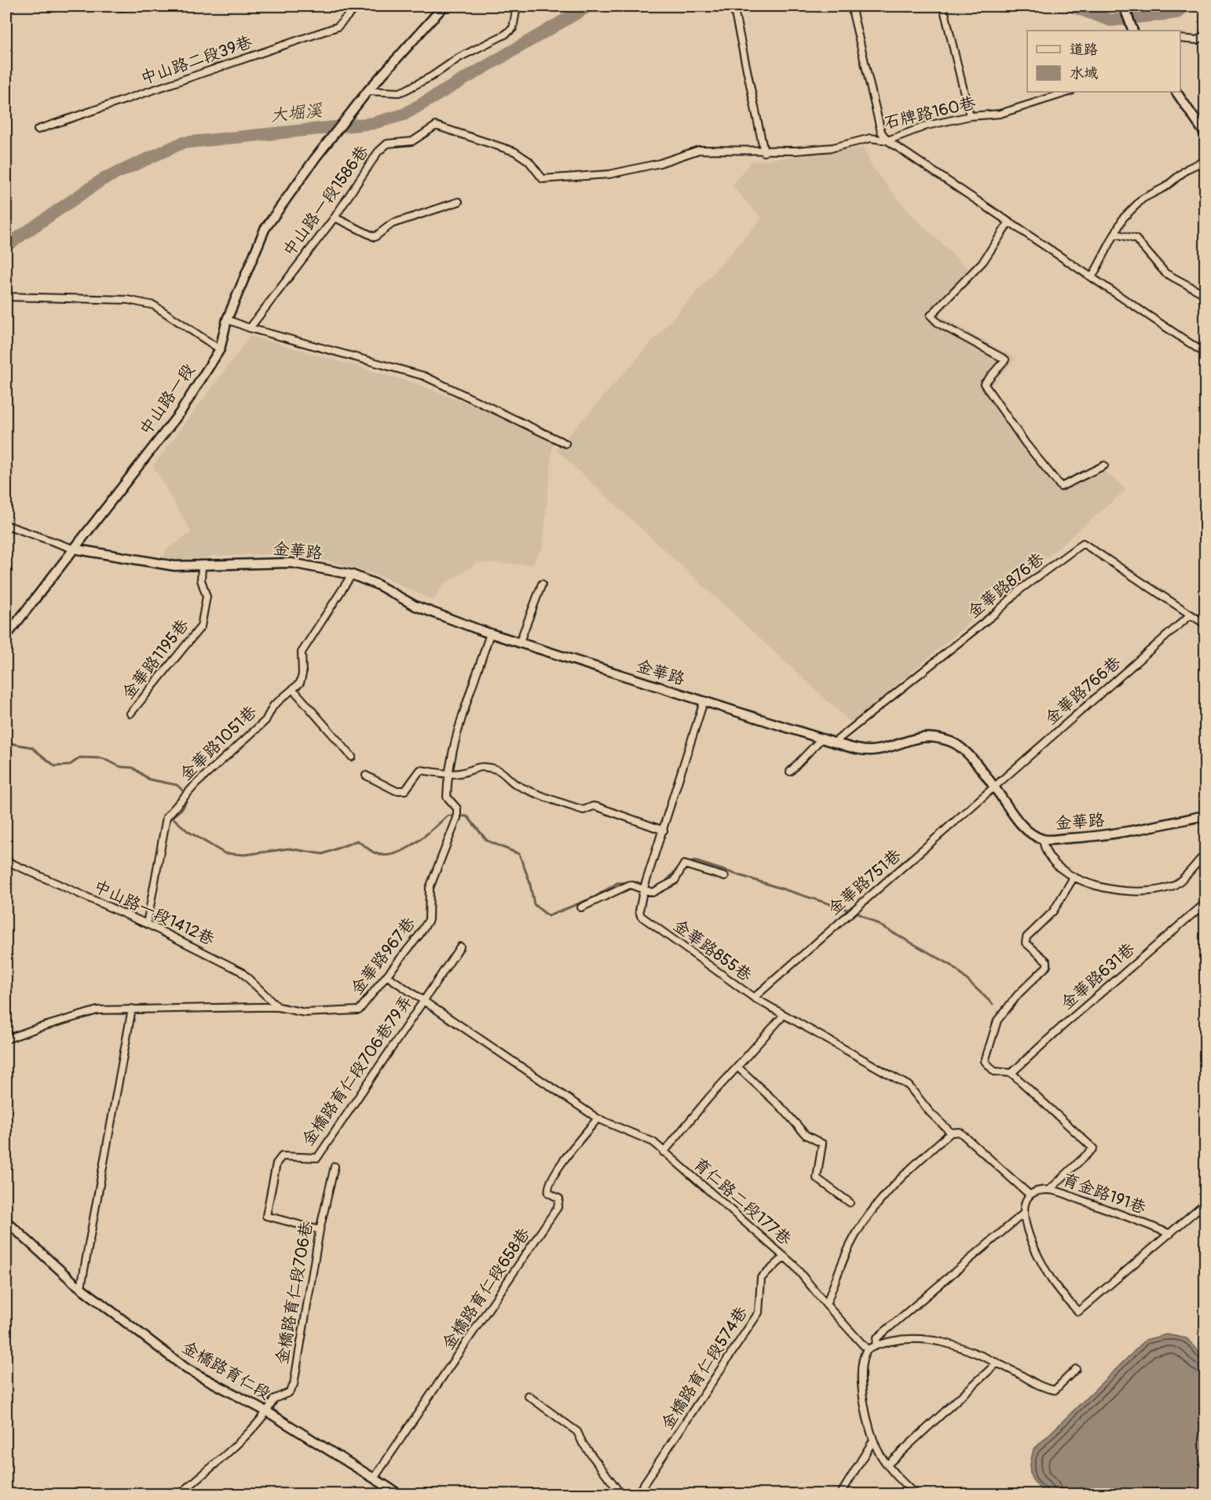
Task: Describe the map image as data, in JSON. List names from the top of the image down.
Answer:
{
  "streets": {
    "street": [
      "中山路二段39巷",
      "石牌路160巷",
      "中山路一段1586巷",
      "中山路一段",
      "金華路",
      "金華路876巷",
      "金華路1195巷",
      "金華路766巷",
      "金華路1051巷",
      "金華路751巷",
      "中山路一段1412巷",
      "金華路855巷",
      "金華路967巷",
      "金華路631巷",
      "金橋路育仁段706巷79弄",
      "育金路191巷",
      "育仁路二段177巷",
      "金橋路育仁段658巷",
      "金橋路育仁段706巷",
      "金橋路育仁段574巷",
      "金橋路育仁段"
    ]
  },
  "crossings": [
    ["石牌路160巷", "中山路一段1586巷"],
    ["中山路一段", "金華路"],
    ["金華路", "金華路876巷"],
    ["金華路", "金華路1195巷"],
    ["金華路", "金華路766巷"],
    ["金華路", "金華路1051巷"],
    ["金華路", "金華路751巷"],
    ["金華路", "金華路855巷"],
    ["金華路", "金華路967巷"],
    ["金華路876巷", "金華路766巷"],
    ["金華路766巷", "金華路751巷"],
    ["金華路1051巷", "中山路一段1412巷"],
    ["金華路751巷", "金華路855巷"],
    ["中山路一段1412巷", "金華路967巷"],
    ["金華路855巷", "育金路191巷"],
    ["金華路967巷", "育仁路二段177巷"],
    ["金橋路育仁段706巷79弄", "育仁路二段177巷"],
    ["金橋路育仁段706巷79弄", "金橋路育仁段706巷"],
    ["育仁路二段177巷", "金橋路育仁段658巷"],
    ["育仁路二段177巷", "金橋路育仁段574巷"],
    ["金橋路育仁段658巷", "金橋路育仁段"],
    ["金橋路育仁段706巷", "金橋路育仁段"]
  ],
  "water": ["大堀溪"],
  "legend": ["道路", "水域"]
}
